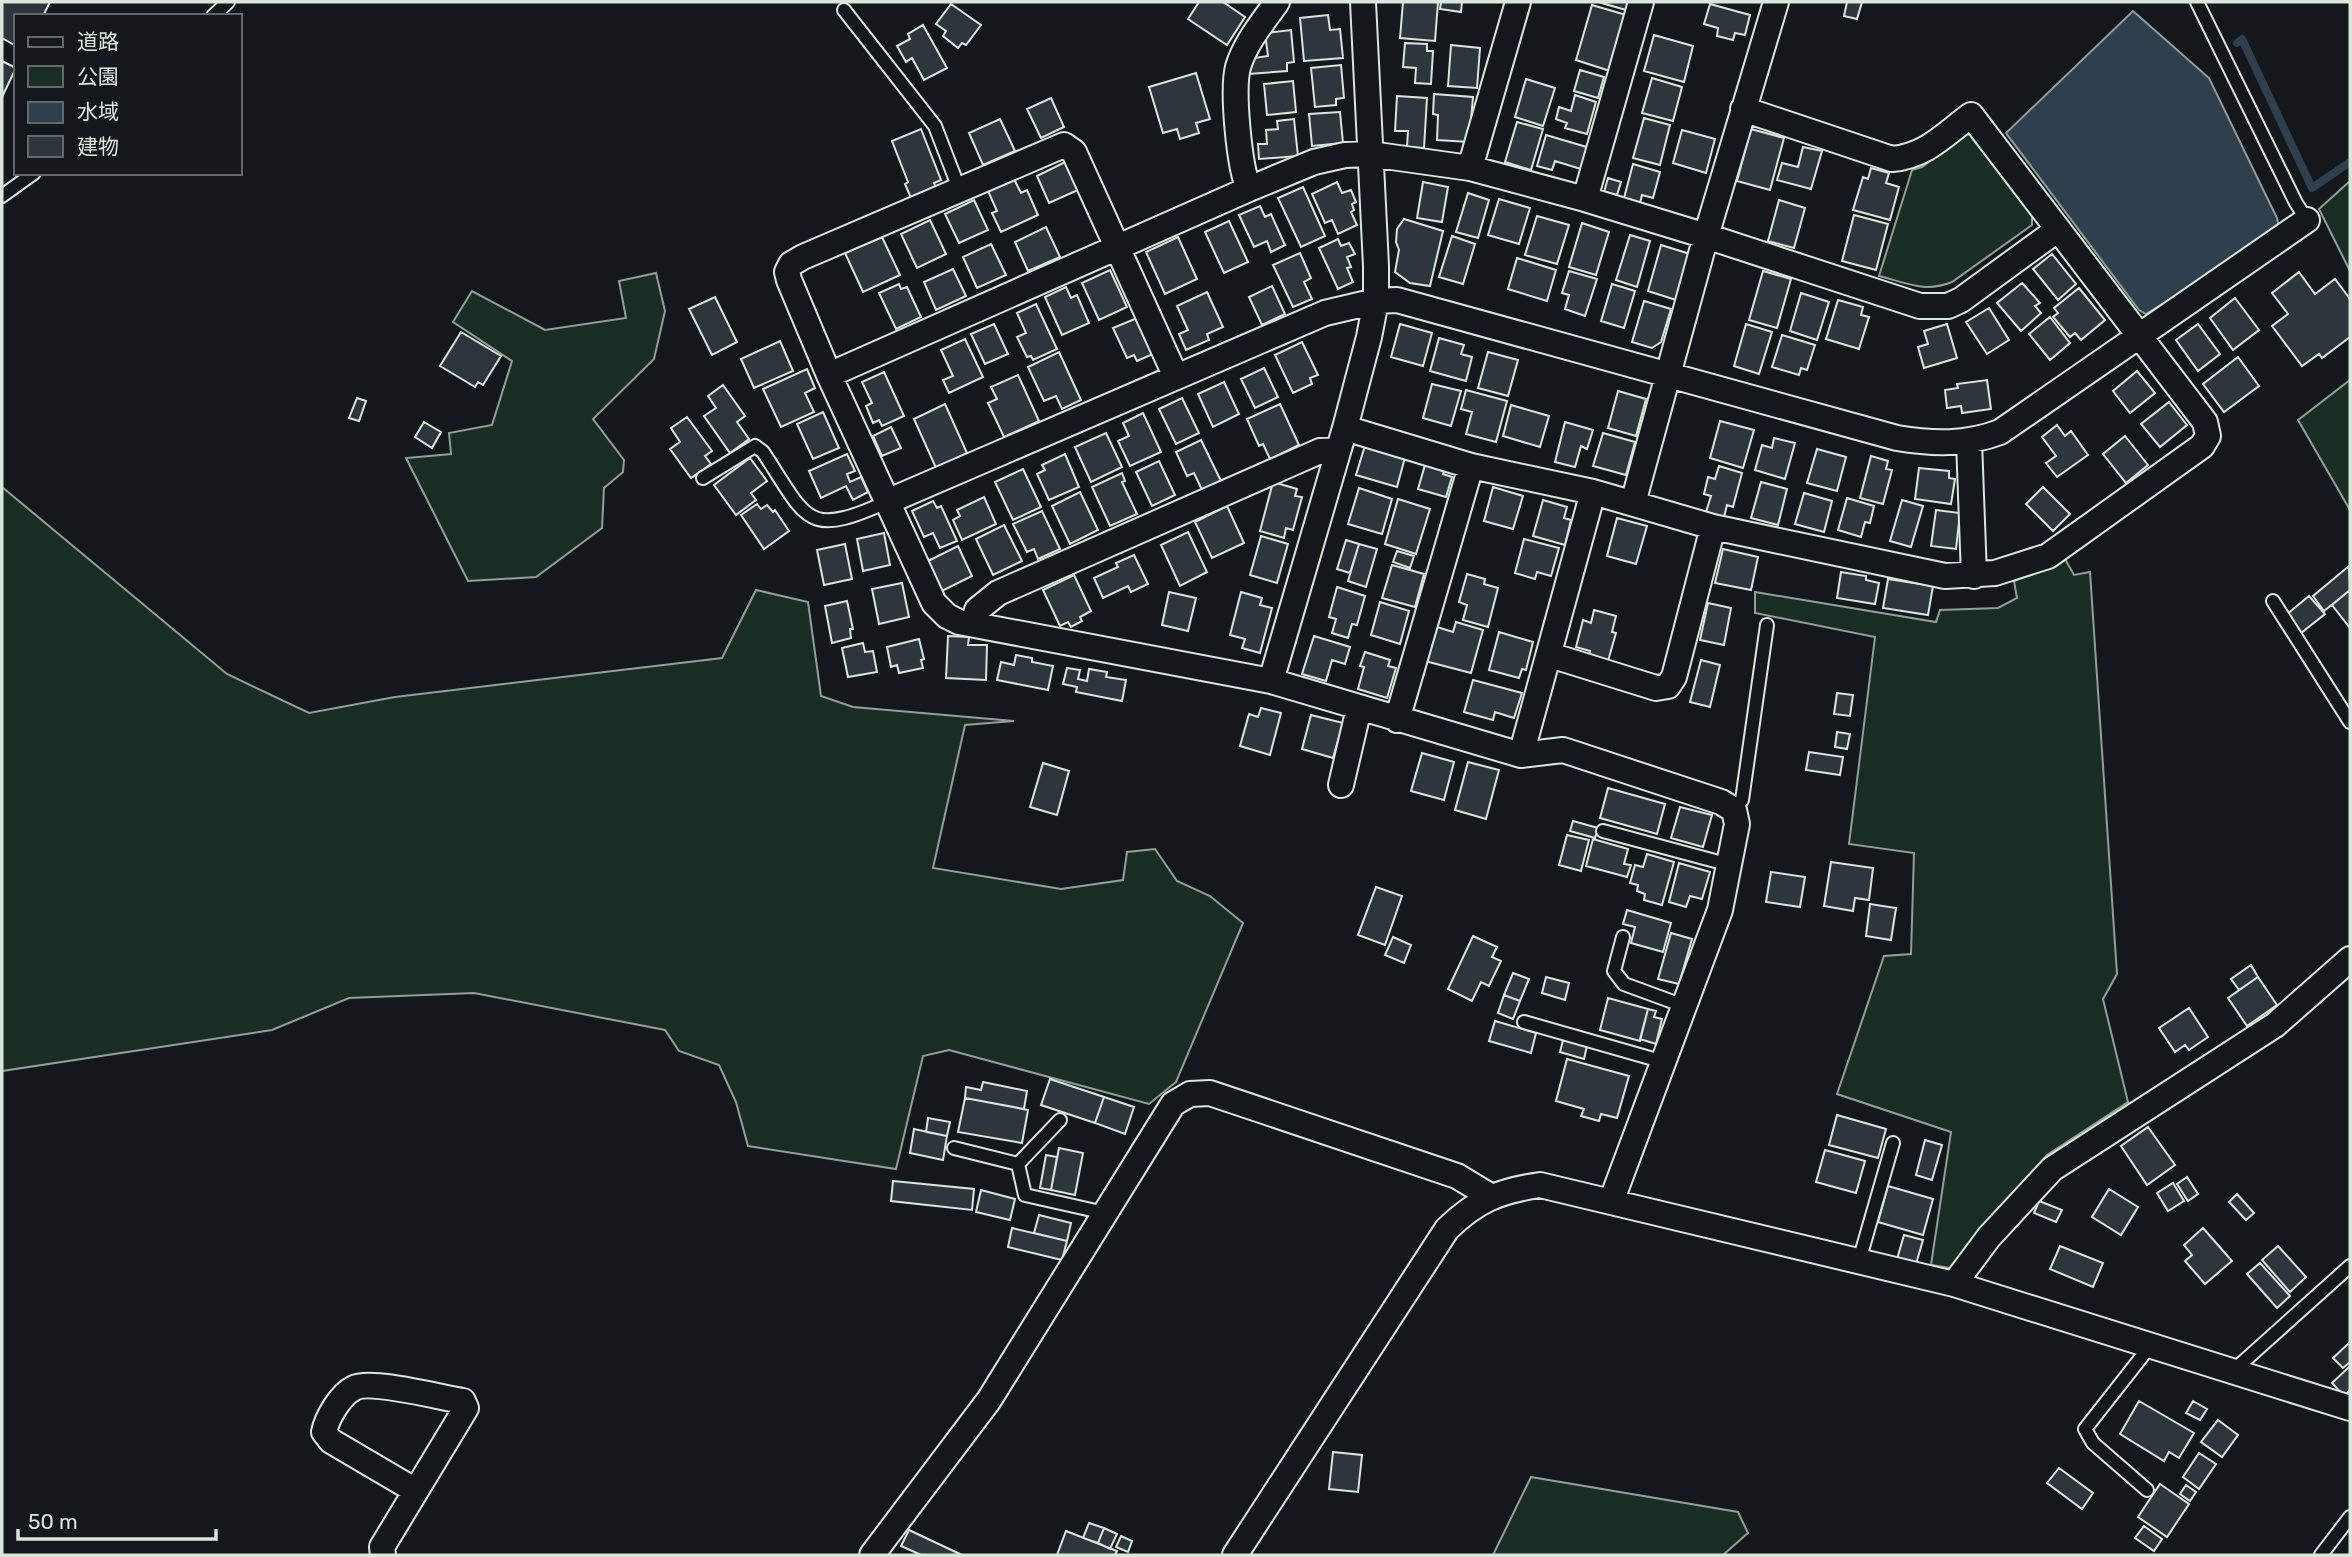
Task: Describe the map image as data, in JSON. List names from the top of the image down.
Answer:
{
  "legend": [
    "道路",
    "公園",
    "水域",
    "建物"
  ],
  "scale_bar": "50 m"
}
